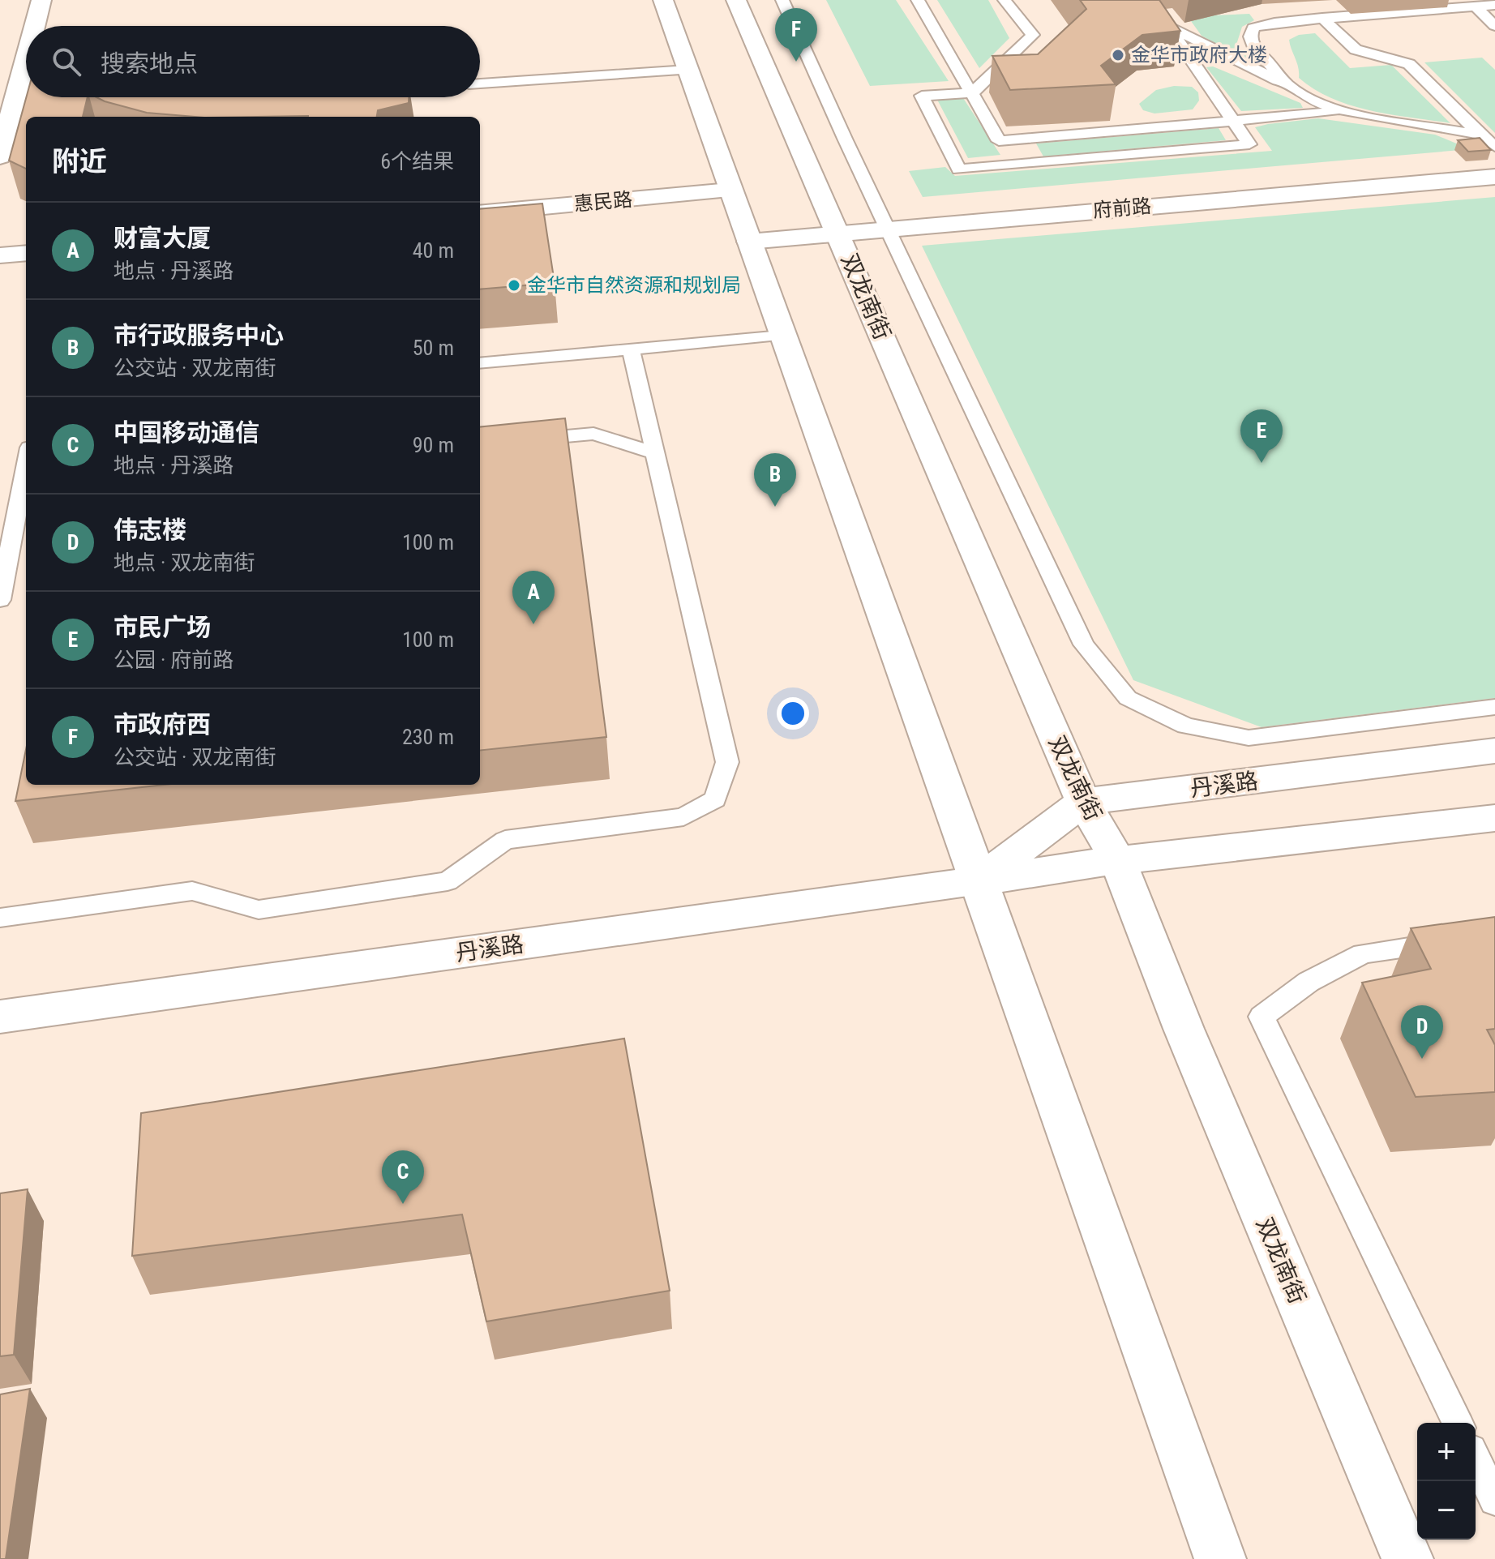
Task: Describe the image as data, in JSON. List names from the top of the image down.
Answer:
{
  "streets": {
    "main road": [
      "惠民路",
      "府前路",
      "双龙南街",
      "丹溪路"
    ]
  },
  "crossings": [
    ["府前路", "双龙南街"],
    ["双龙南街", "丹溪路"]
  ],
  "places": ["金华市政府大楼", "金华市自然资源和规划局"],
  "page": {
    "pins": [
      "F",
      "E",
      "B",
      "A",
      "D",
      "C"
    ],
    "search": "搜索地点",
    "heading": ["附近", "6个结果"],
    "list": [
      {
        "mark": "A",
        "name": "财富大厦",
        "note": "地点 · 丹溪路",
        "value": "40 m"
      },
      {
        "mark": "B",
        "name": "市行政服务中心",
        "note": "公交站 · 双龙南街",
        "value": "50 m"
      },
      {
        "mark": "C",
        "name": "中国移动通信",
        "note": "地点 · 丹溪路",
        "value": "90 m"
      },
      {
        "mark": "D",
        "name": "伟志楼",
        "note": "地点 · 双龙南街",
        "value": "100 m"
      },
      {
        "mark": "E",
        "name": "市民广场",
        "note": "公园 · 府前路",
        "value": "100 m"
      },
      {
        "mark": "F",
        "name": "市政府西",
        "note": "公交站 · 双龙南街",
        "value": "230 m"
      }
    ],
    "map_buttons": ["+", "−"]
  }
}
